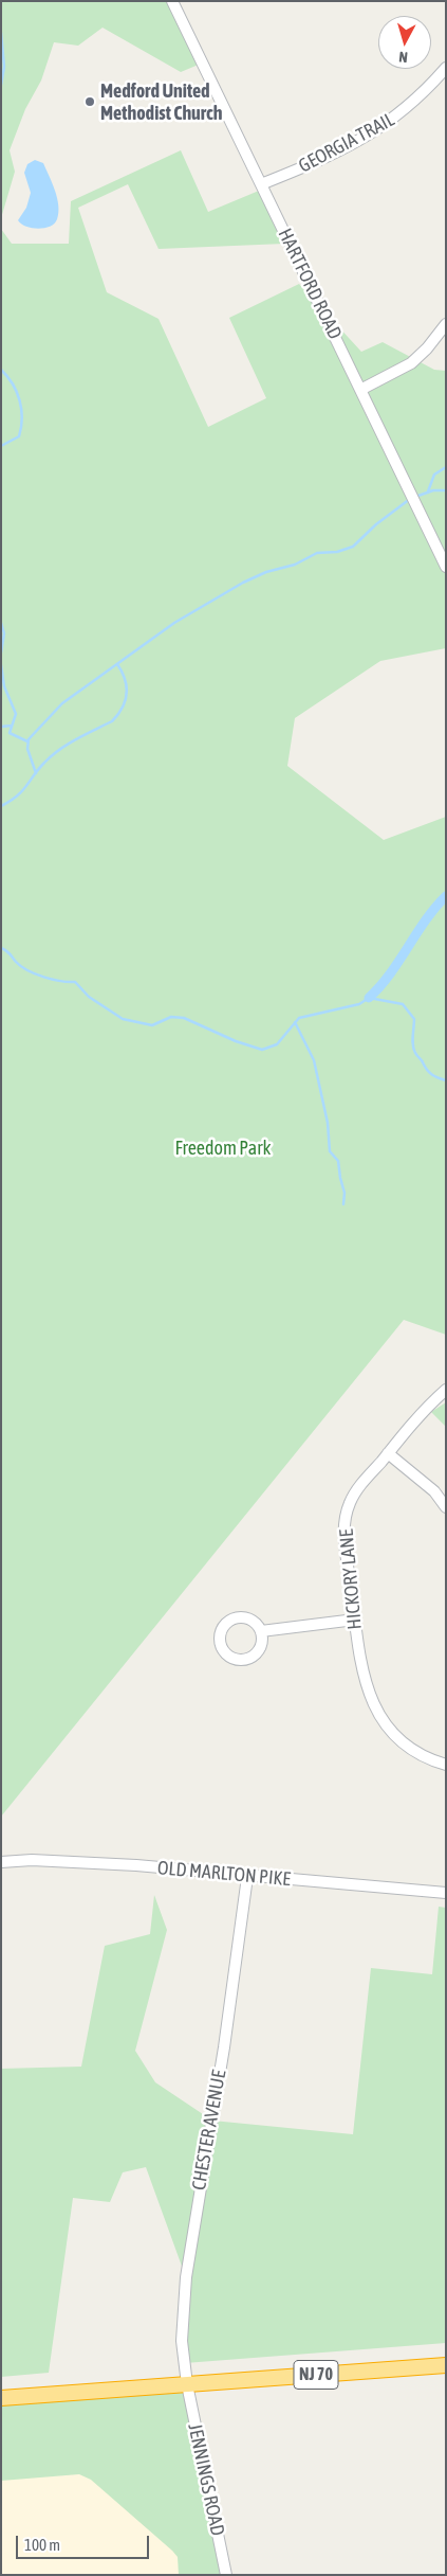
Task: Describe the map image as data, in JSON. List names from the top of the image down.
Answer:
{
  "streets": {
    "highway": ["NJ 70"],
    "street": [
      "GEORGIA TRAIL",
      "HARTFORD ROAD",
      "HICKORY LANE",
      "OLD MARLTON PIKE",
      "CHESTER AVENUE",
      "JENNINGS ROAD"
    ]
  },
  "crossings": [
    ["GEORGIA TRAIL", "HARTFORD ROAD"],
    ["OLD MARLTON PIKE", "CHESTER AVENUE"],
    ["CHESTER AVENUE", "NJ 70"],
    ["CHESTER AVENUE", "JENNINGS ROAD"],
    ["NJ 70", "JENNINGS ROAD"]
  ],
  "parks": ["Freedom Park"],
  "places": ["Medford United Methodist Church"],
  "scale_bar": "100 m",
  "north": "bottom"
}
